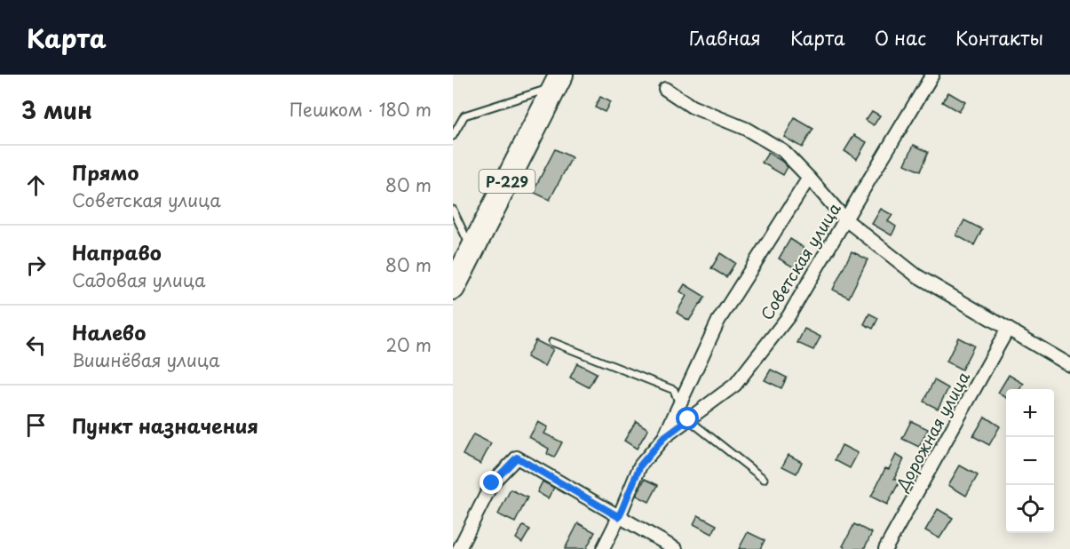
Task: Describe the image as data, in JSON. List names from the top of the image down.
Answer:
{
  "streets": {
    "highway": ["Р-229"],
    "street": ["Советская улица", "Дорожная улица"]
  },
  "page": {
    "header": "Карта",
    "nav": [
      "Главная",
      "Карта",
      "О нас",
      "Контакты"
    ],
    "heading": ["3 мин", "Пешком · 180 m"],
    "list": [
      ["Прямо", "Советская улица", "80 m"],
      ["Направо", "Садовая улица", "80 m"],
      ["Налево", "Вишнёвая улица", "20 m"],
      "Пункт назначения"
    ],
    "map_buttons": ["+", "−"]
  }
}
